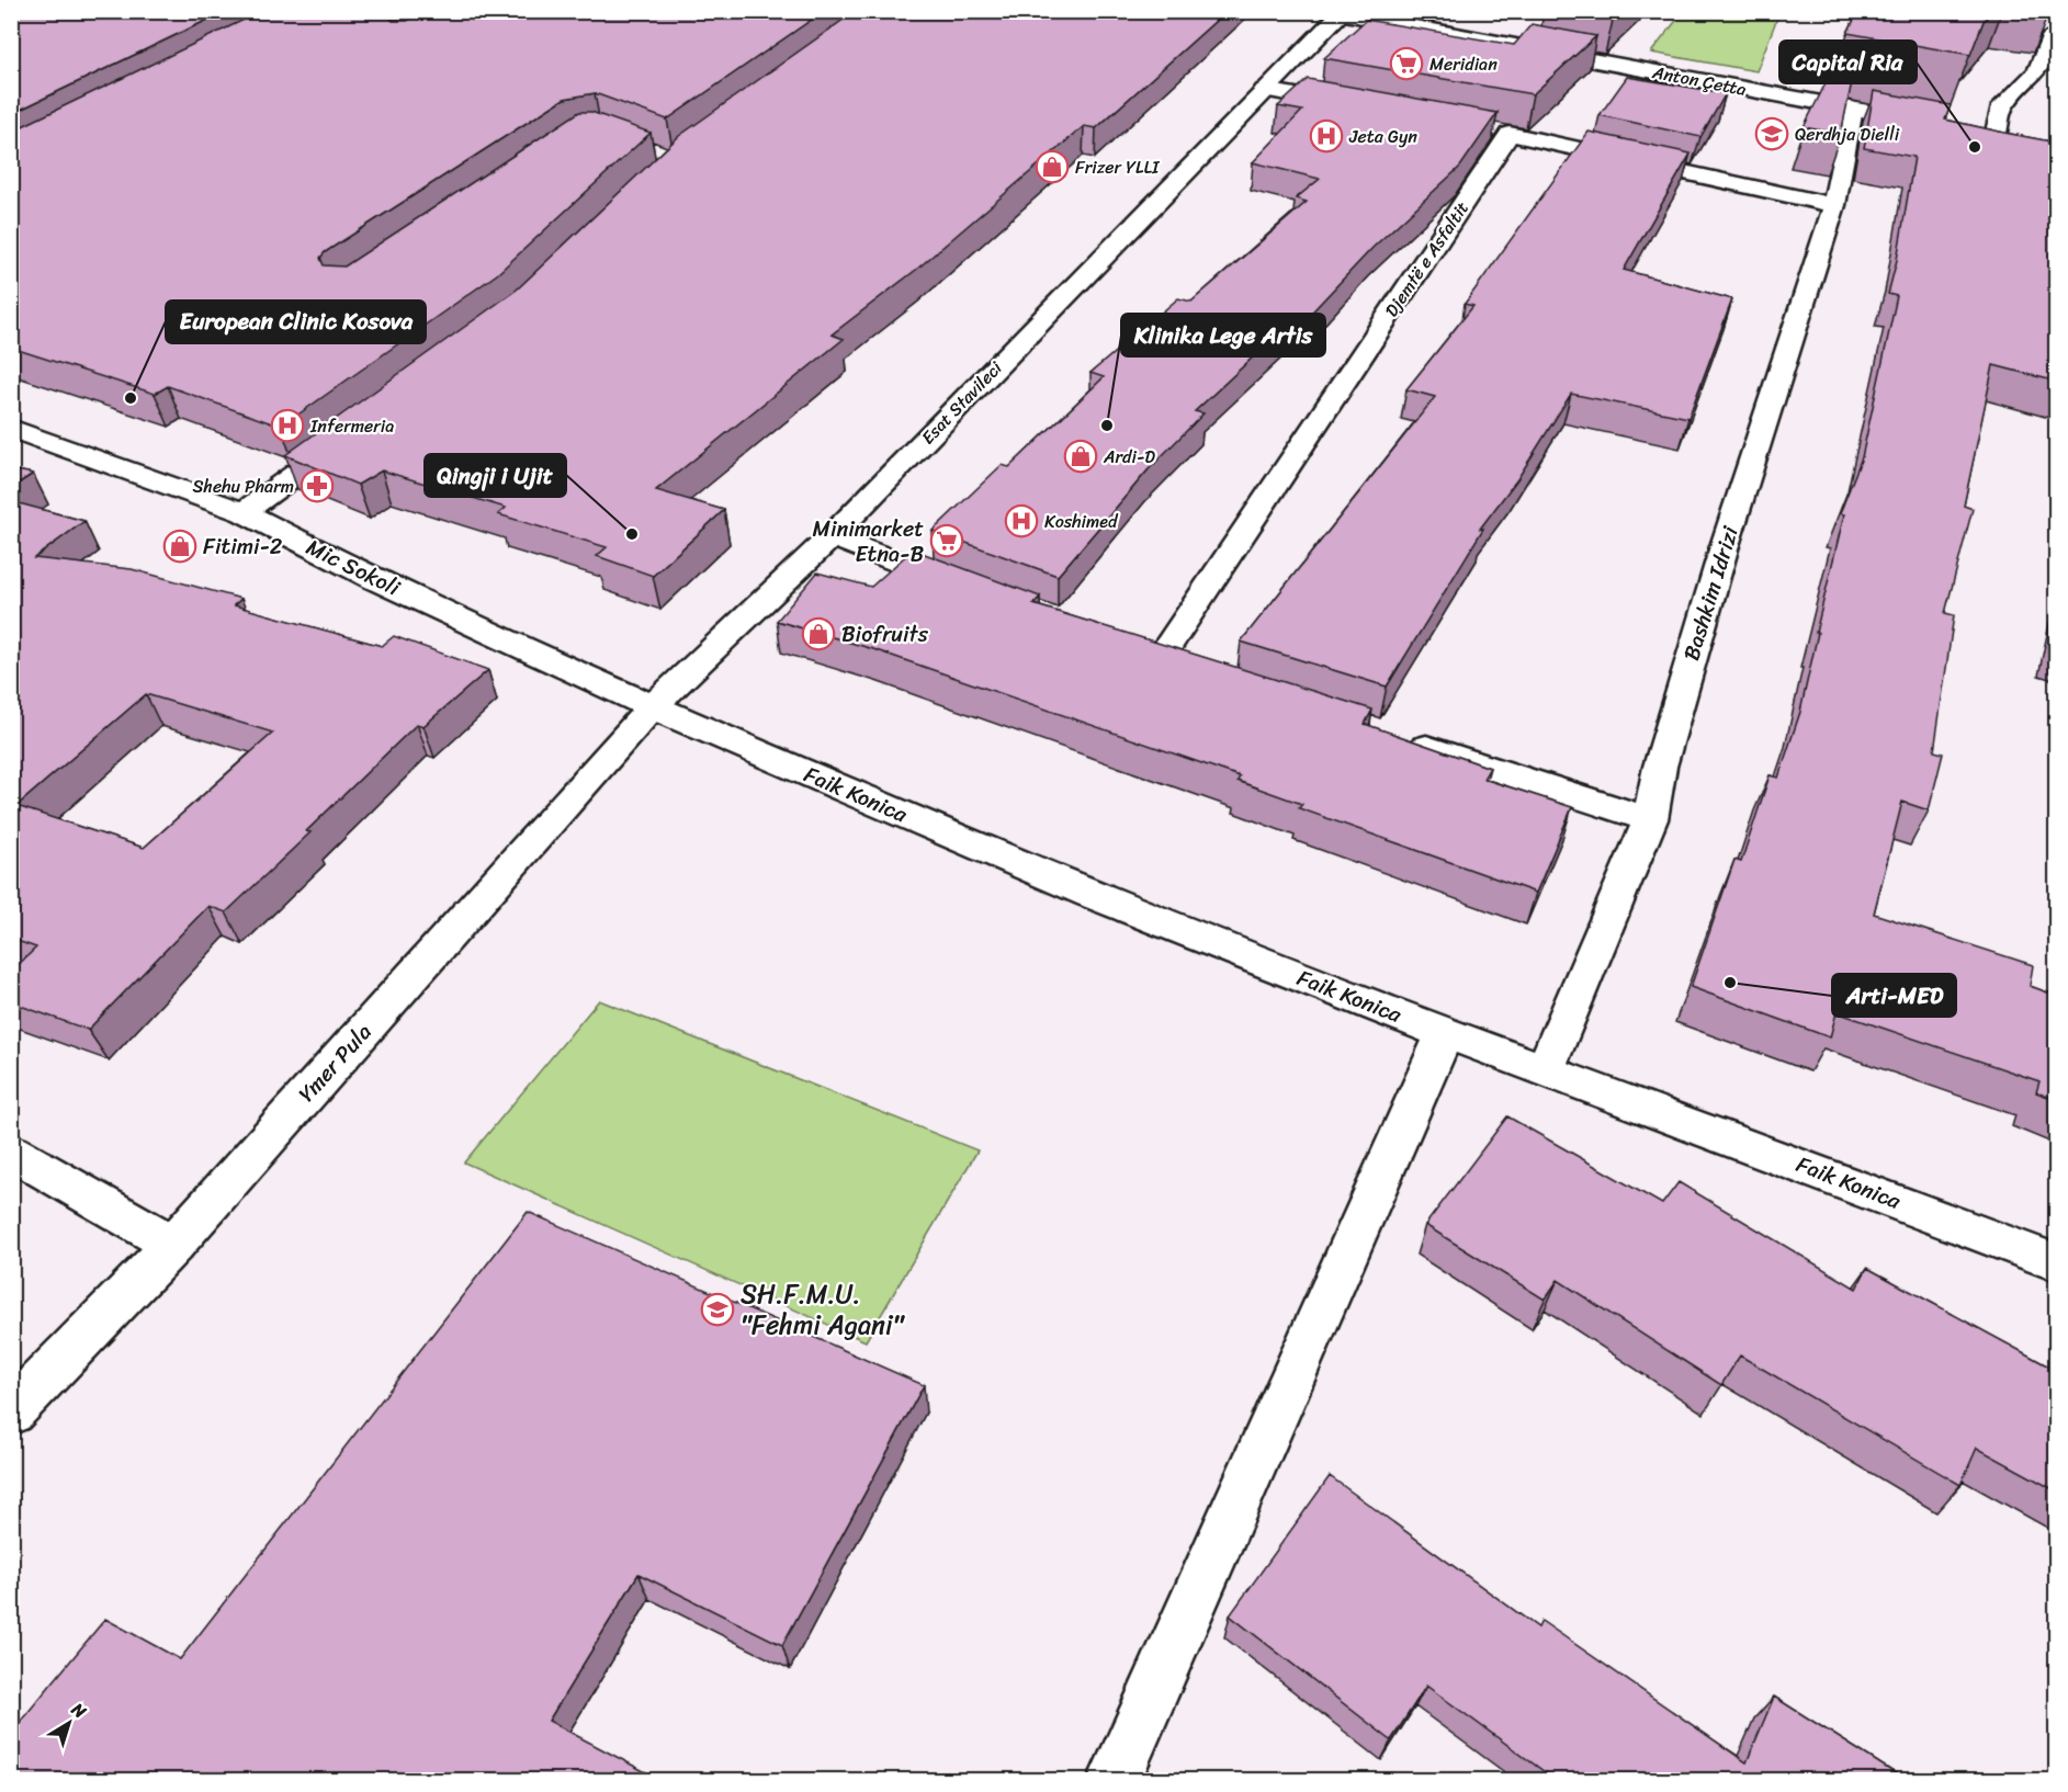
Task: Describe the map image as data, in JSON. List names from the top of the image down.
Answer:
{
  "streets": {
    "street": [
      "Anton Çetta",
      "Djemtë e Asfaltit",
      "Esat Stavileci",
      "Mic Sokoli",
      "Bashkim Idrizi",
      "Faik Konica",
      "Ymer Pula"
    ]
  },
  "crossings": [
    ["Anton Çetta", "Esat Stavileci"],
    ["Anton Çetta", "Bashkim Idrizi"],
    ["Esat Stavileci", "Mic Sokoli"],
    ["Esat Stavileci", "Faik Konica"],
    ["Esat Stavileci", "Ymer Pula"],
    ["Mic Sokoli", "Faik Konica"],
    ["Mic Sokoli", "Ymer Pula"],
    ["Bashkim Idrizi", "Faik Konica"],
    ["Faik Konica", "Ymer Pula"]
  ],
  "places": {
    "supermarket": ["Meridian", "Minimarket Etna-B"],
    "school or university": ["Qerdhja Dielli", "SH.F.M.U. \"Fehmi Agani\""],
    "hospital": ["Jeta Gyn", "Infermeria", "Koshimed"],
    "other": [
      "Capital Ria",
      "European Clinic Kosova",
      "Klinika Lege Artis",
      "Qingji i Ujit",
      "Arti-MED"
    ],
    "shop": [
      "Frizer YLLI",
      "Ardi-D",
      "Fitimi-2",
      "Biofruits"
    ],
    "pharmacy": ["Shehu Pharm"]
  },
  "north": "top right"
}
